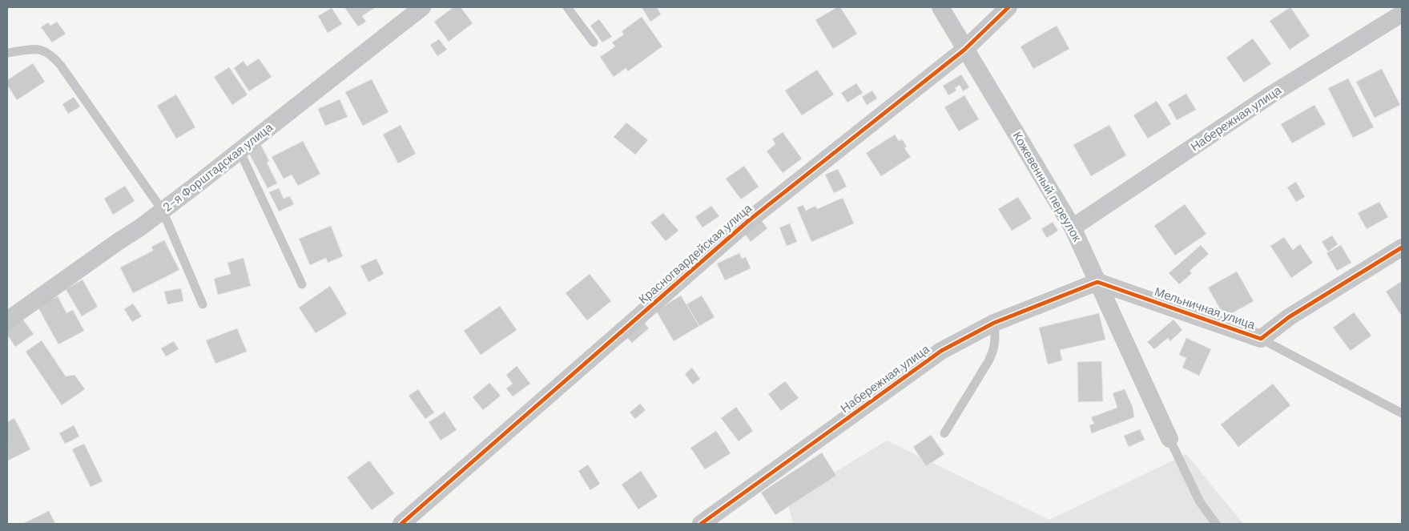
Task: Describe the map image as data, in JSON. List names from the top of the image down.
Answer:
{
  "streets": {
    "street": [
      "Набережная улица",
      "2-я Форштадская улица",
      "Кожевенный переулок",
      "Красногвардейская улица",
      "Мельничная улица"
    ]
  },
  "crossings": [
    ["Набережная улица", "Кожевенный переулок"],
    ["Набережная улица", "Мельничная улица"],
    ["Кожевенный переулок", "Красногвардейская улица"],
    ["Кожевенный переулок", "Мельничная улица"]
  ]
}
